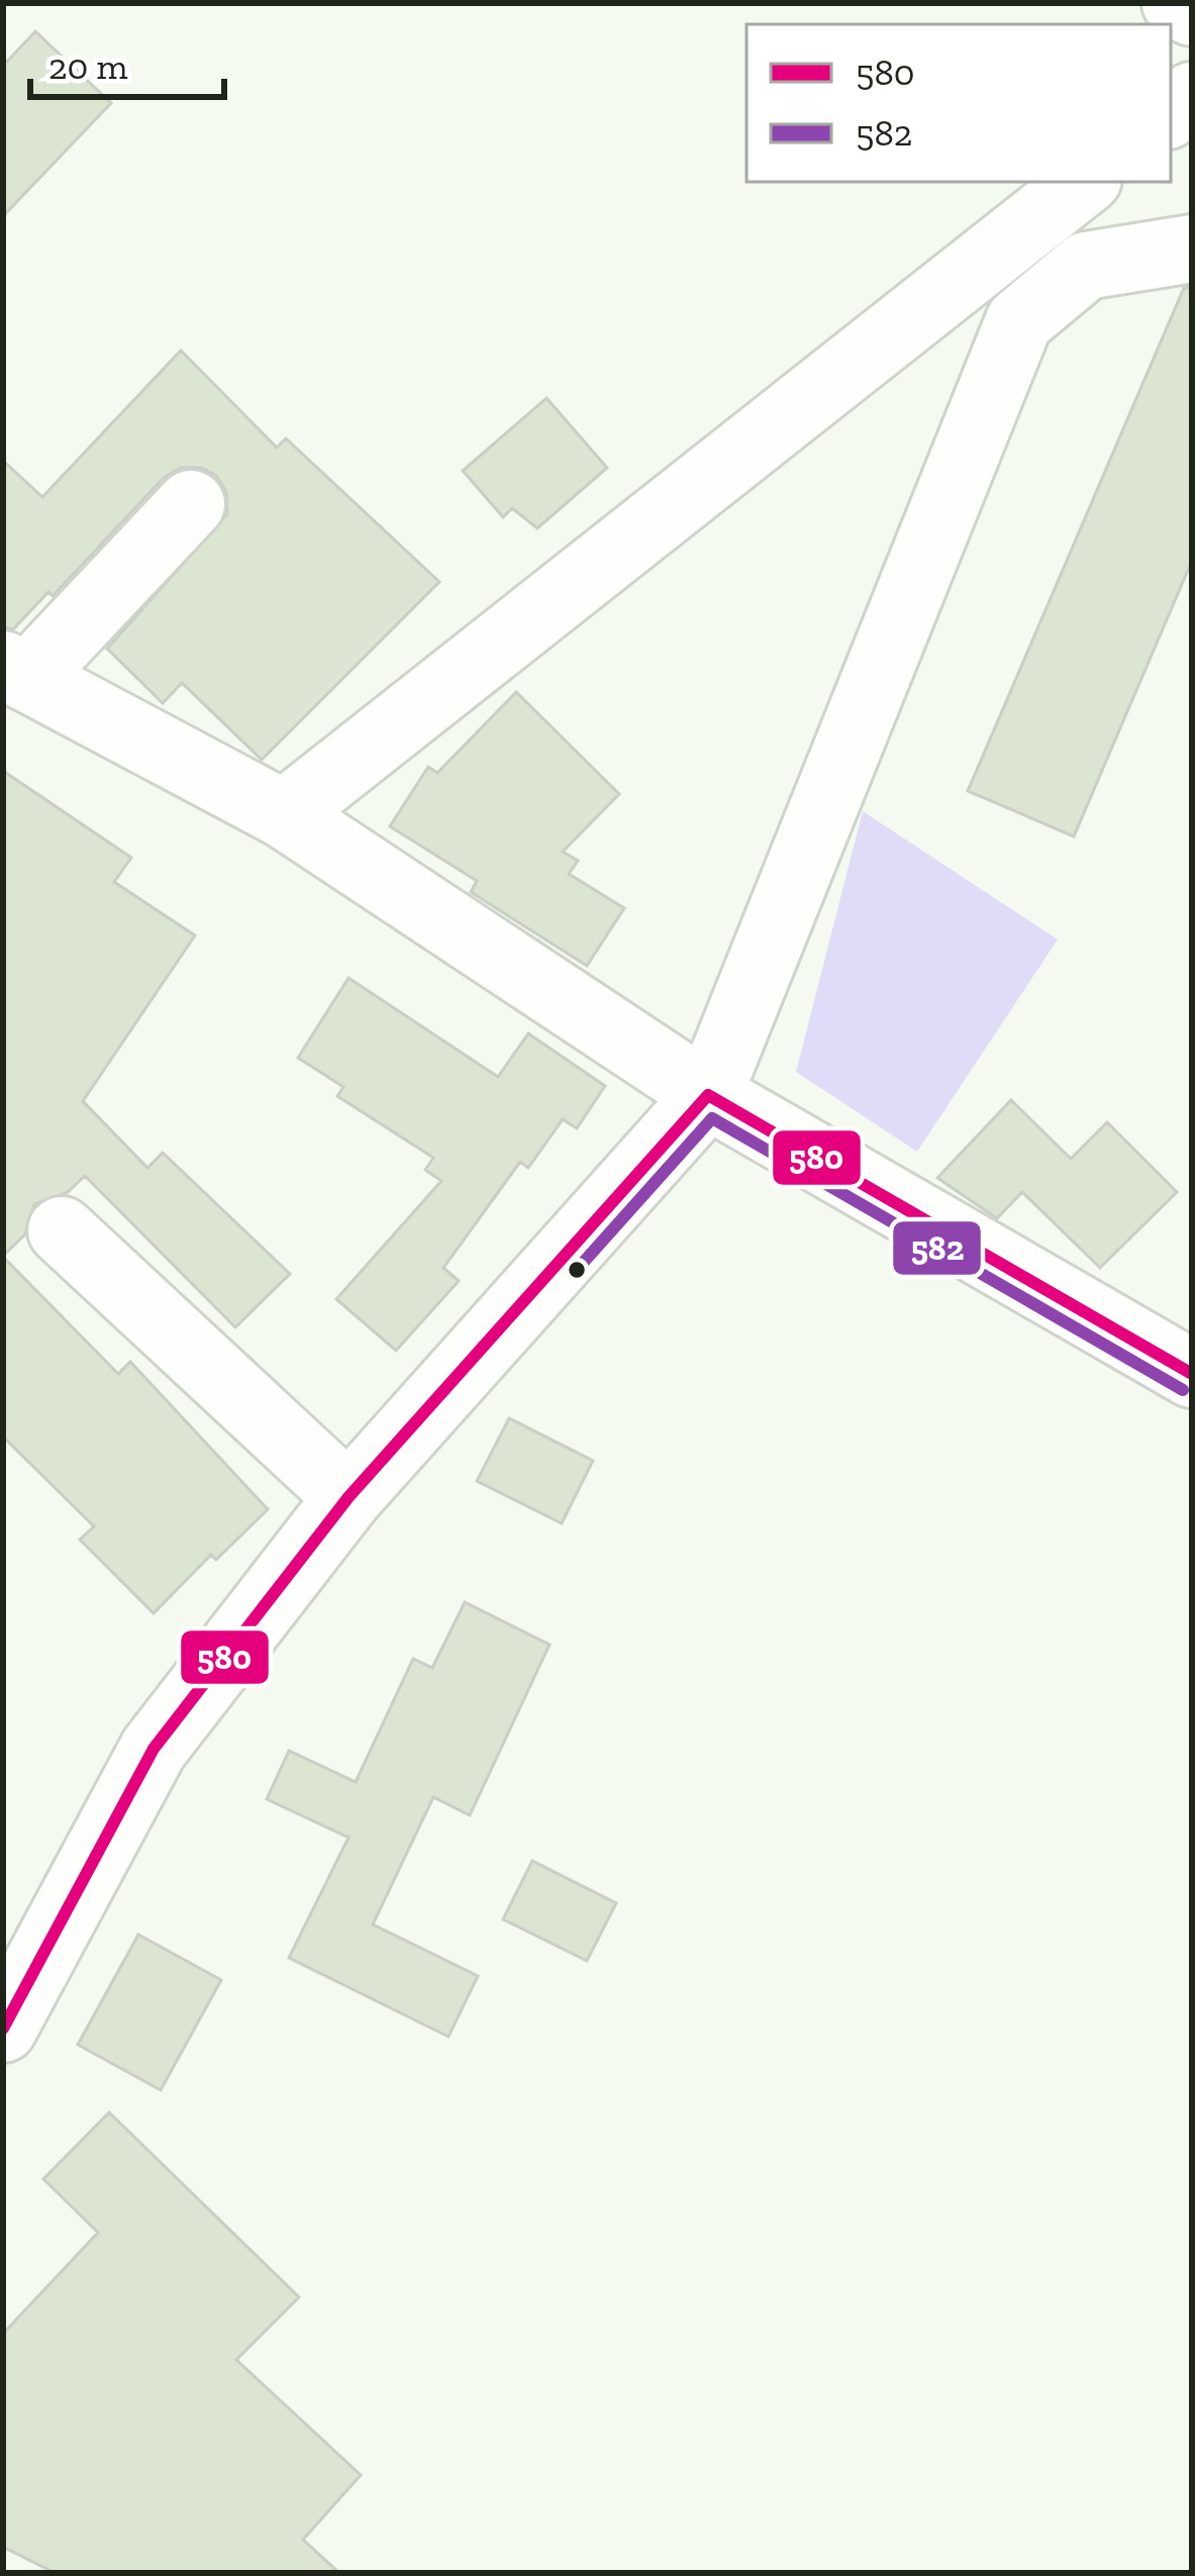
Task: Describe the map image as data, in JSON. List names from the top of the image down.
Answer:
{
  "lines": ["transit line 580", "transit line 582"],
  "legend": ["580", "582"],
  "scale_bar": "20 m"
}
